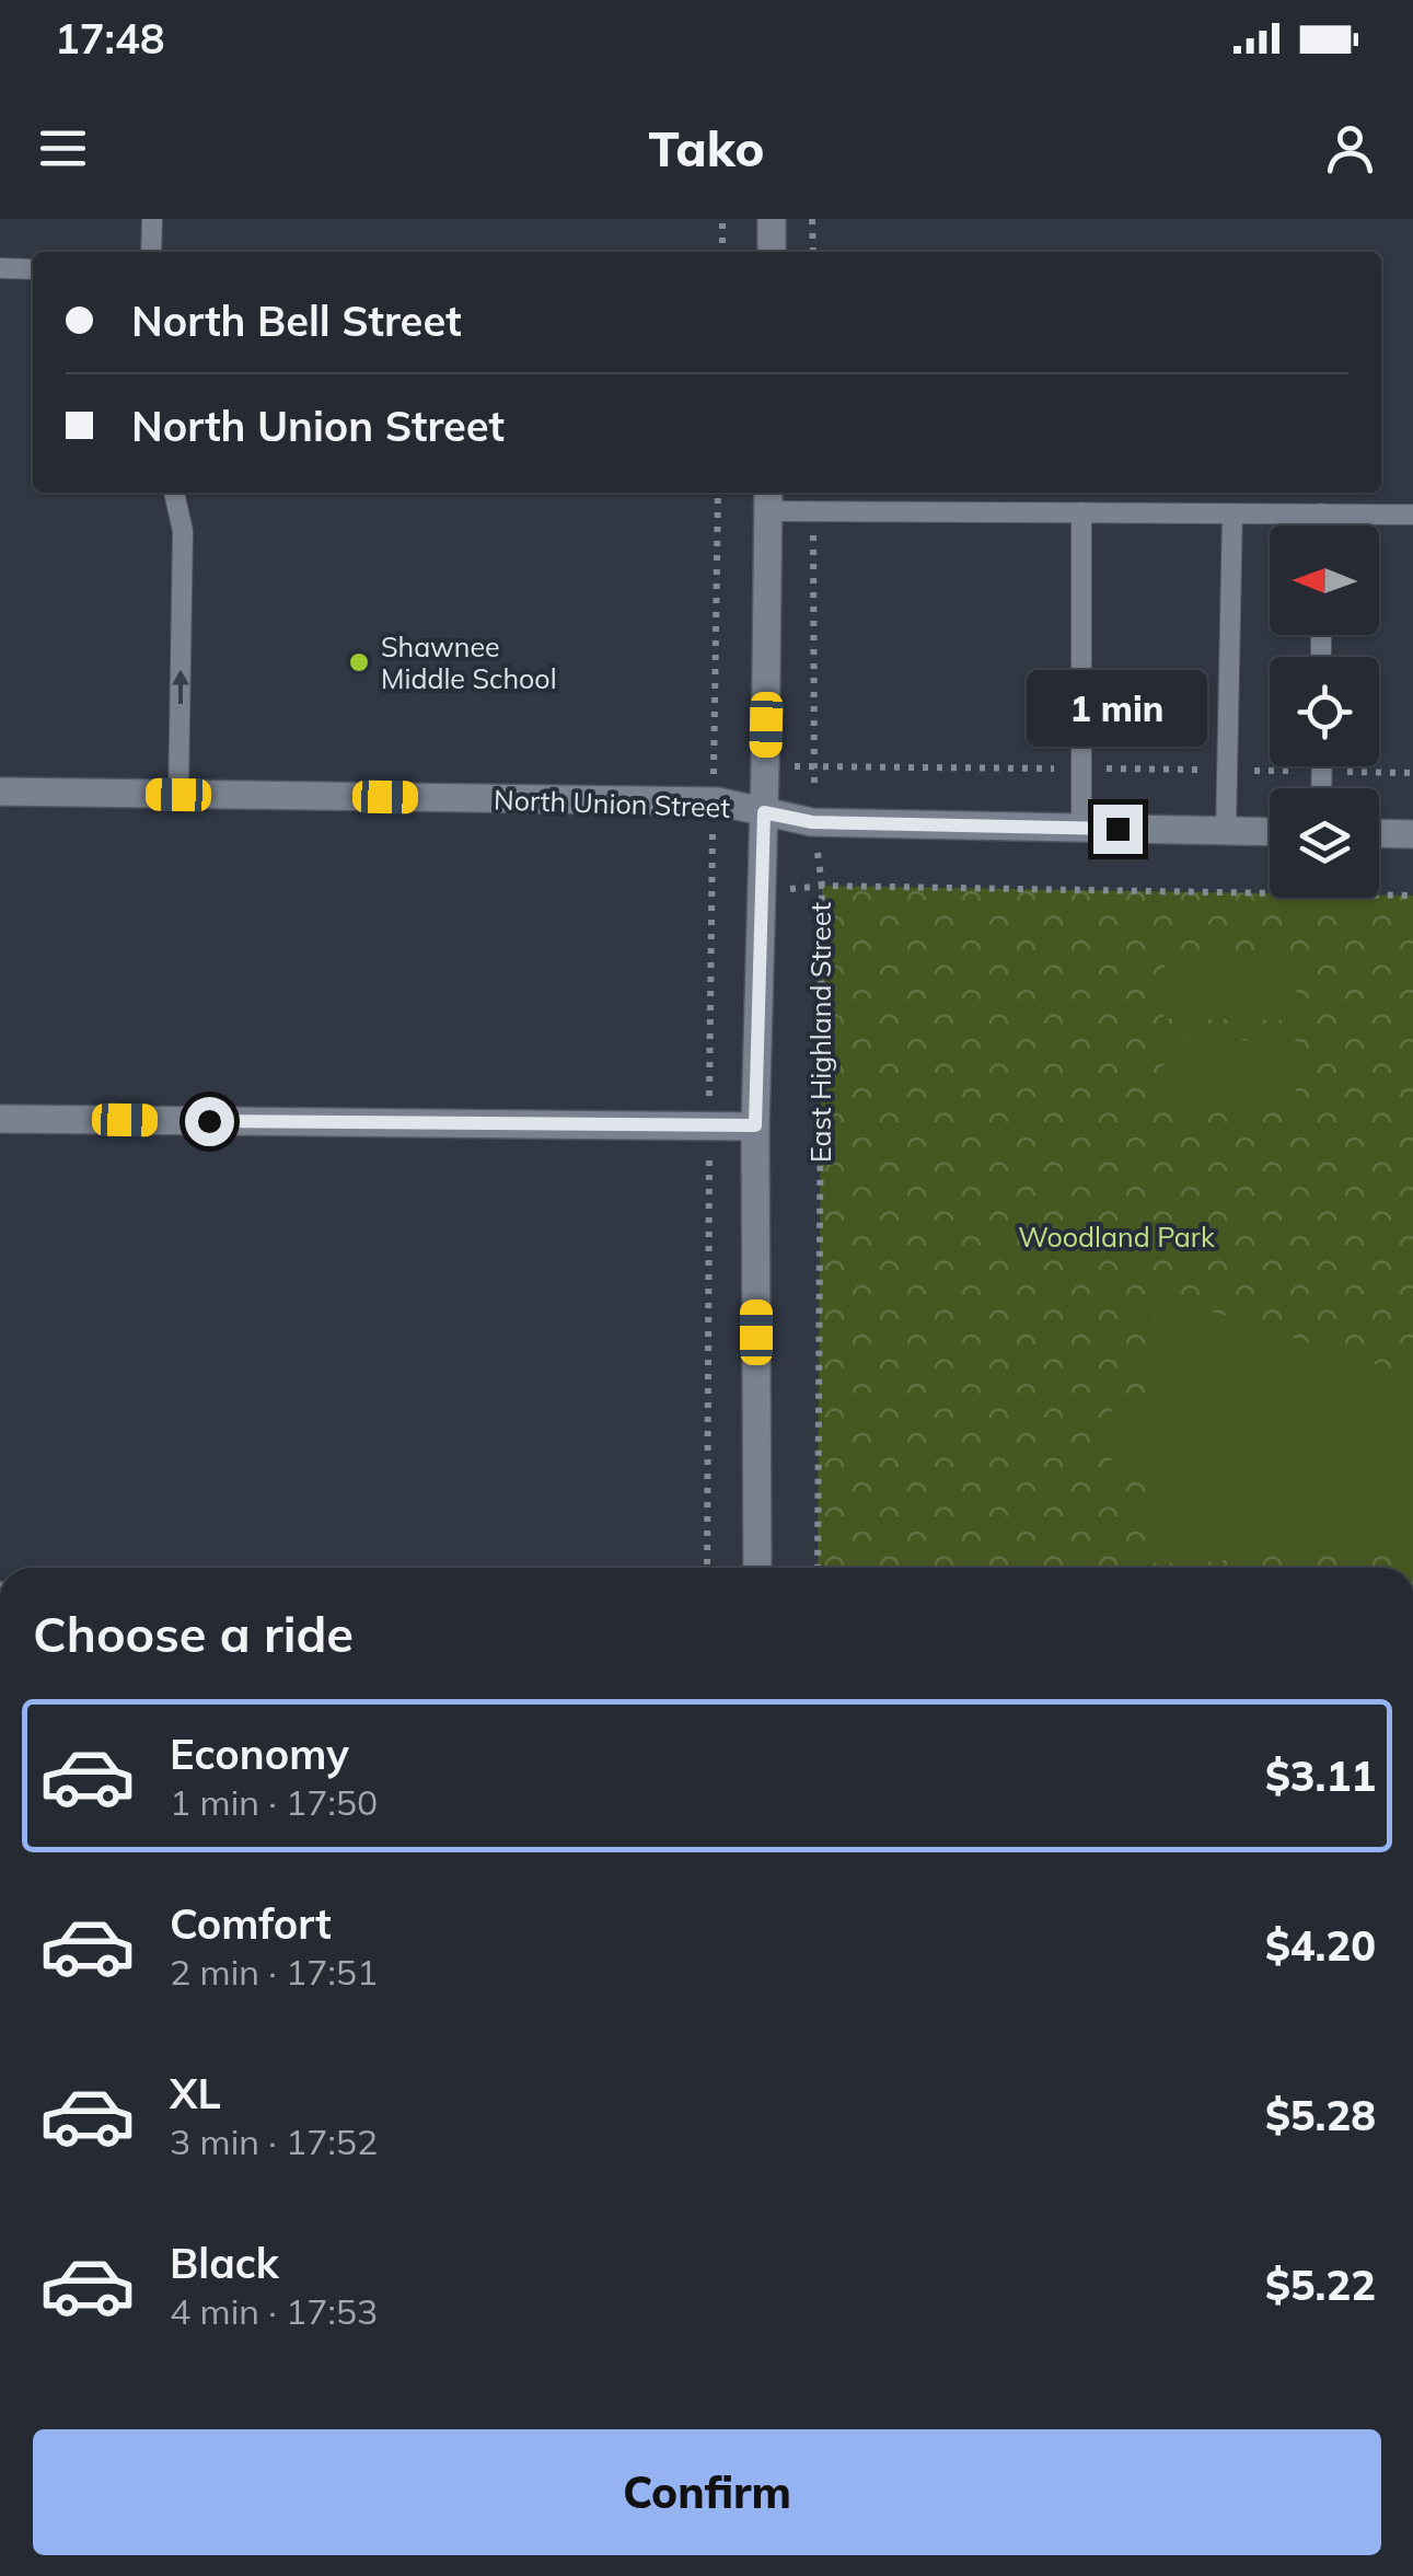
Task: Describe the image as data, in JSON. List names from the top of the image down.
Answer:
{
  "streets": {
    "street": ["North Union Street"],
    "path": ["East Highland Street"]
  },
  "crossings": [
    ["North Union Street", "East Highland Street"]
  ],
  "parks": ["Woodland Park"],
  "places": ["Shawnee Middle School"],
  "north": "left",
  "page": {
    "status": "17:48",
    "header": "Tako",
    "banner": ["North Bell Street", "North Union Street"],
    "bubble": "1 min",
    "heading": "Choose a ride",
    "list": [
      {
        "name": "Economy",
        "note": "1 min · 17:50",
        "value": "$3.11"
      },
      {
        "name": "Comfort",
        "note": "2 min · 17:51",
        "value": "$4.20"
      },
      {
        "name": "XL",
        "note": "3 min · 17:52",
        "value": "$5.28"
      },
      {
        "name": "Black",
        "note": "4 min · 17:53",
        "value": "$5.22"
      }
    ],
    "buttons": "Confirm"
  }
}
